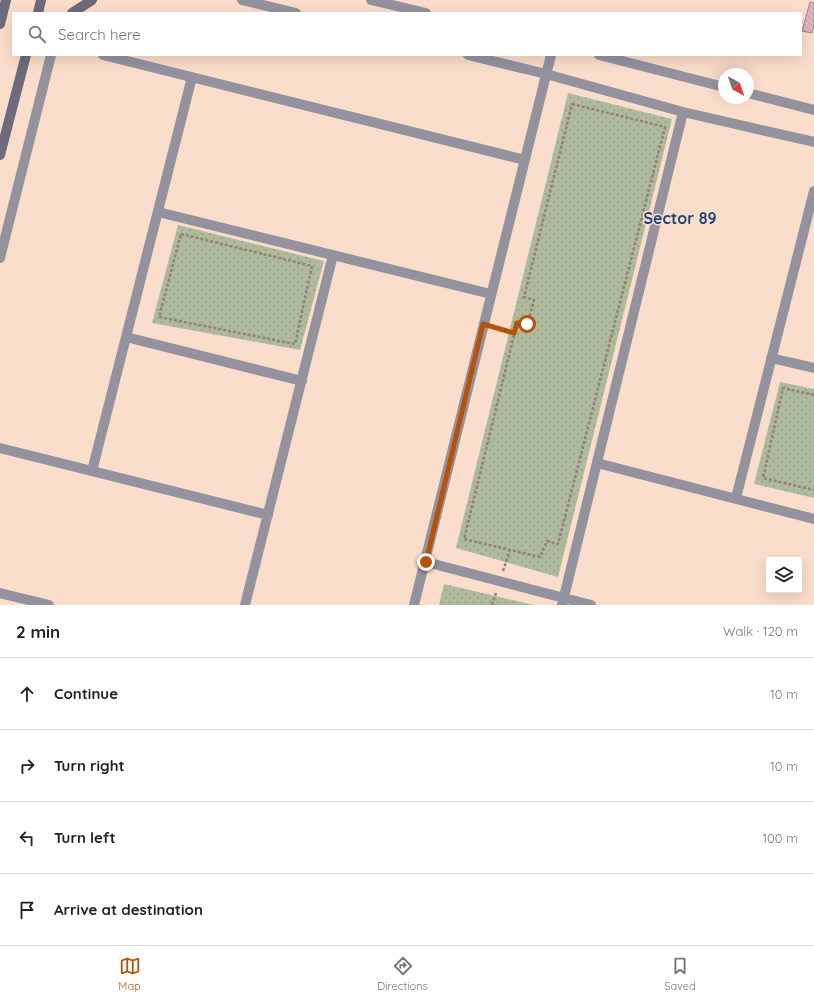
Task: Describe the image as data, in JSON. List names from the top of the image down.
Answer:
{
  "districts": ["Sector 89"],
  "north": "bottom right",
  "page": {
    "search": "Search here",
    "heading": ["2 min", "Walk · 120 m"],
    "list": [
      ["Continue", "10 m"],
      ["Turn right", "10 m"],
      ["Turn left", "100 m"],
      "Arrive at destination"
    ],
    "nav": ["Map", "Directions", "Saved"]
  }
}
